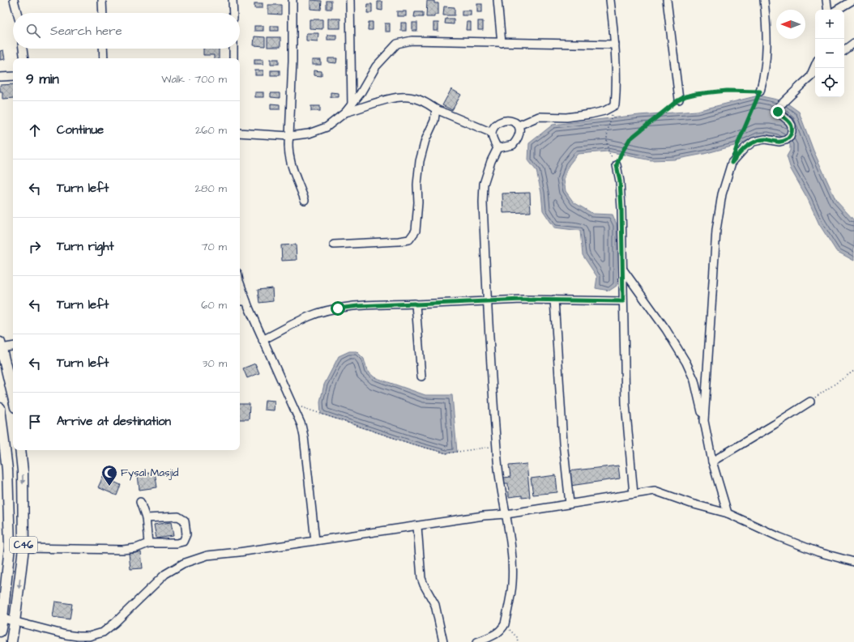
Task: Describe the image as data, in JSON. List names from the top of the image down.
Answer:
{
  "streets": {
    "main road": ["C46"]
  },
  "places": {
    "mosque": ["Fysal Masjid"]
  },
  "north": "left",
  "page": {
    "map_buttons": ["+", "−"],
    "search": "Search here",
    "heading": ["9 min", "Walk · 700 m"],
    "list": [
      ["Continue", "260 m"],
      ["Turn left", "280 m"],
      ["Turn right", "70 m"],
      ["Turn left", "60 m"],
      ["Turn left", "30 m"],
      "Arrive at destination"
    ]
  }
}
